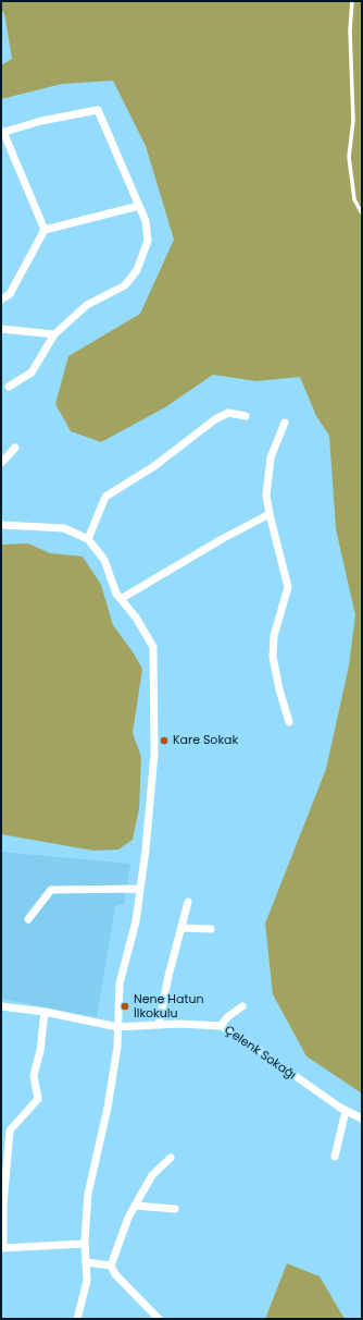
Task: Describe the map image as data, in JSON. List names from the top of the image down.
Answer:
{
  "streets": {
    "street": ["Çelenk Sokağı"]
  },
  "places": ["Kare Sokak", "Nene Hatun İlkokulu"]
}
